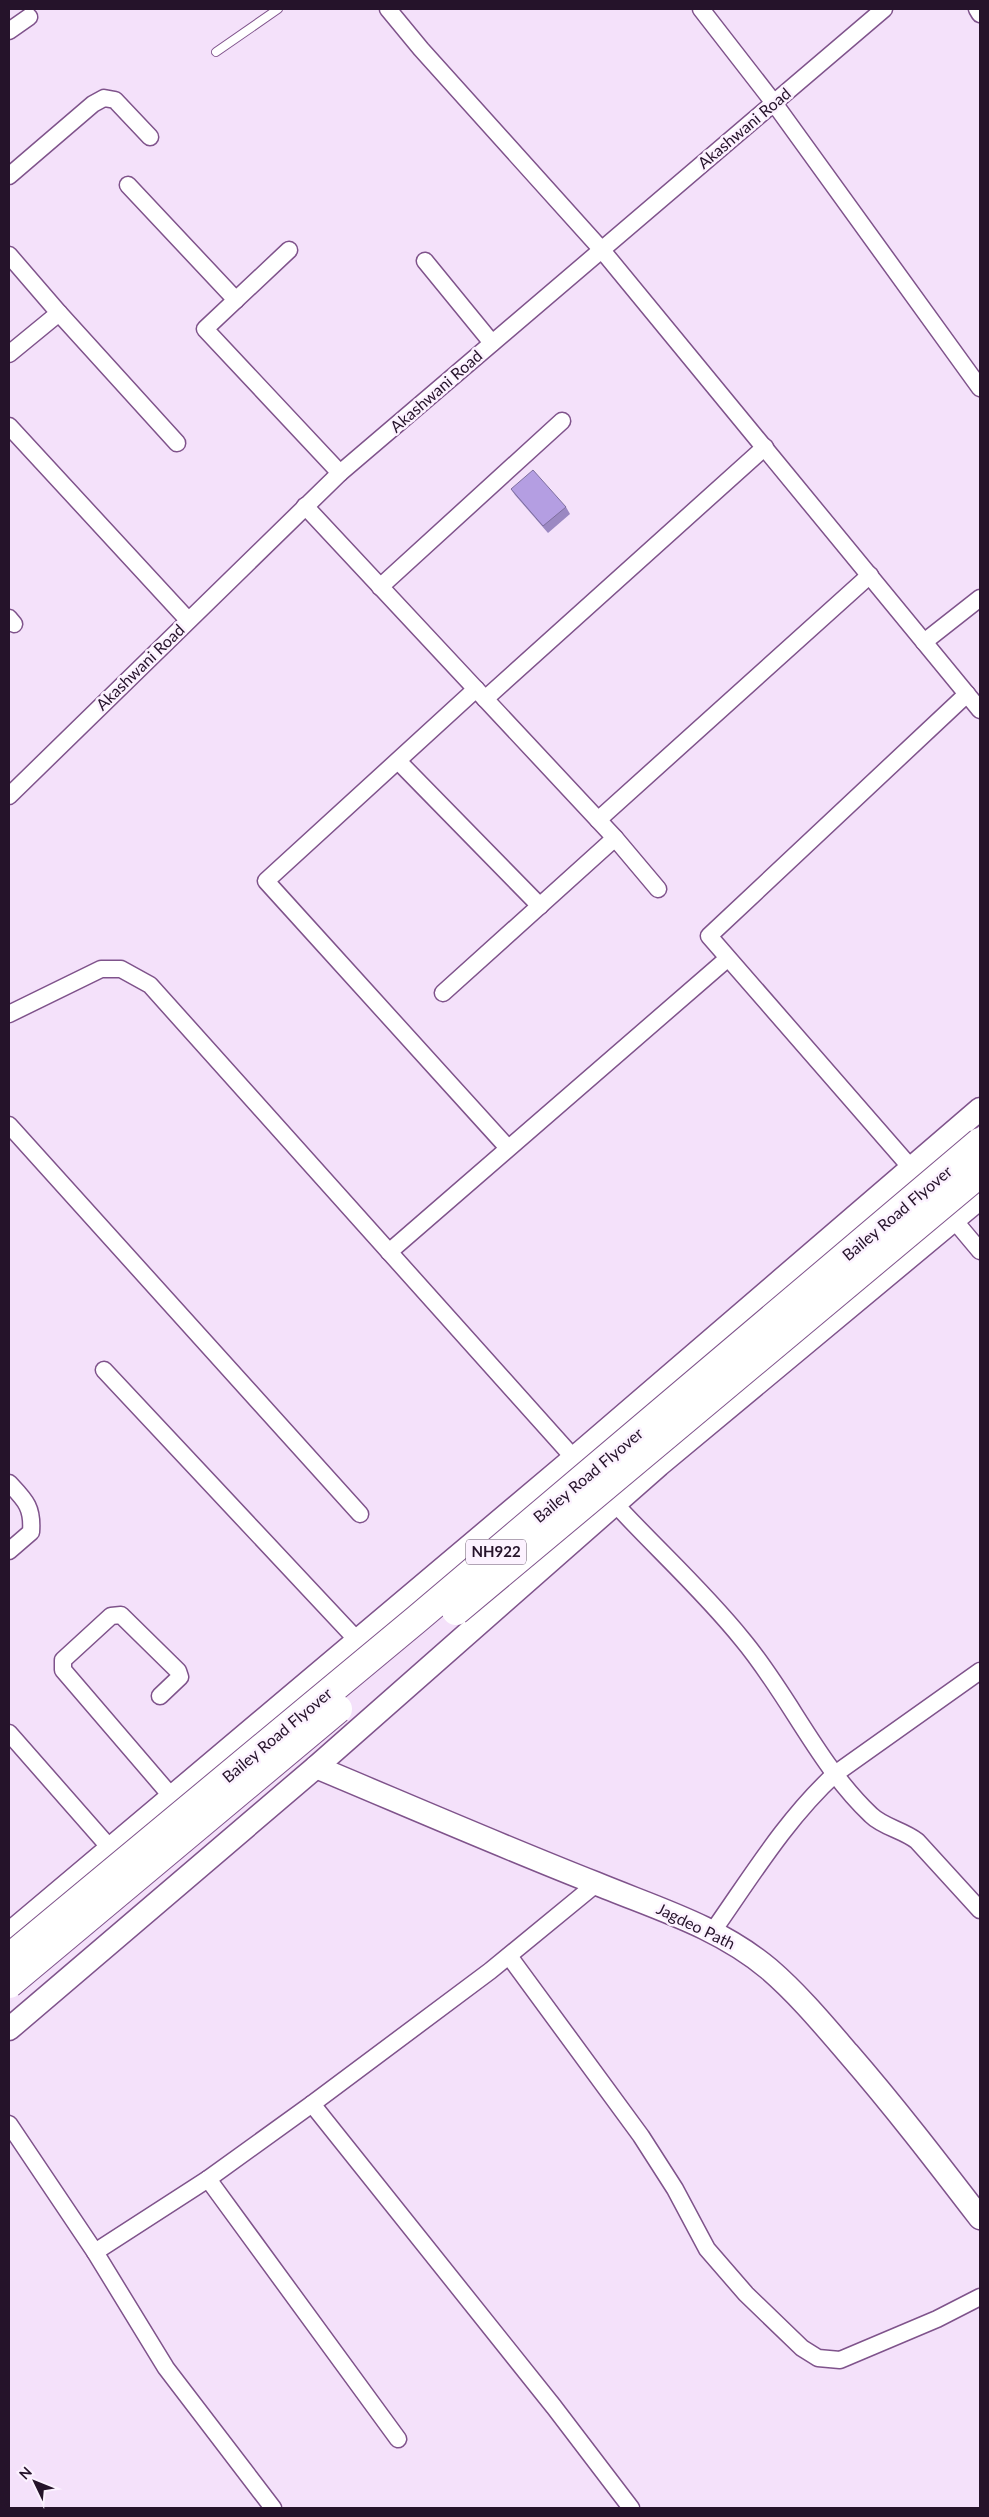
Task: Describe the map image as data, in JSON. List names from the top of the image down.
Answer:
{
  "streets": {
    "highway": ["Bailey Road Flyover", "NH922"],
    "main road": ["Jagdeo Path"],
    "street": ["Akashwani Road"]
  },
  "north": "top left"
}
